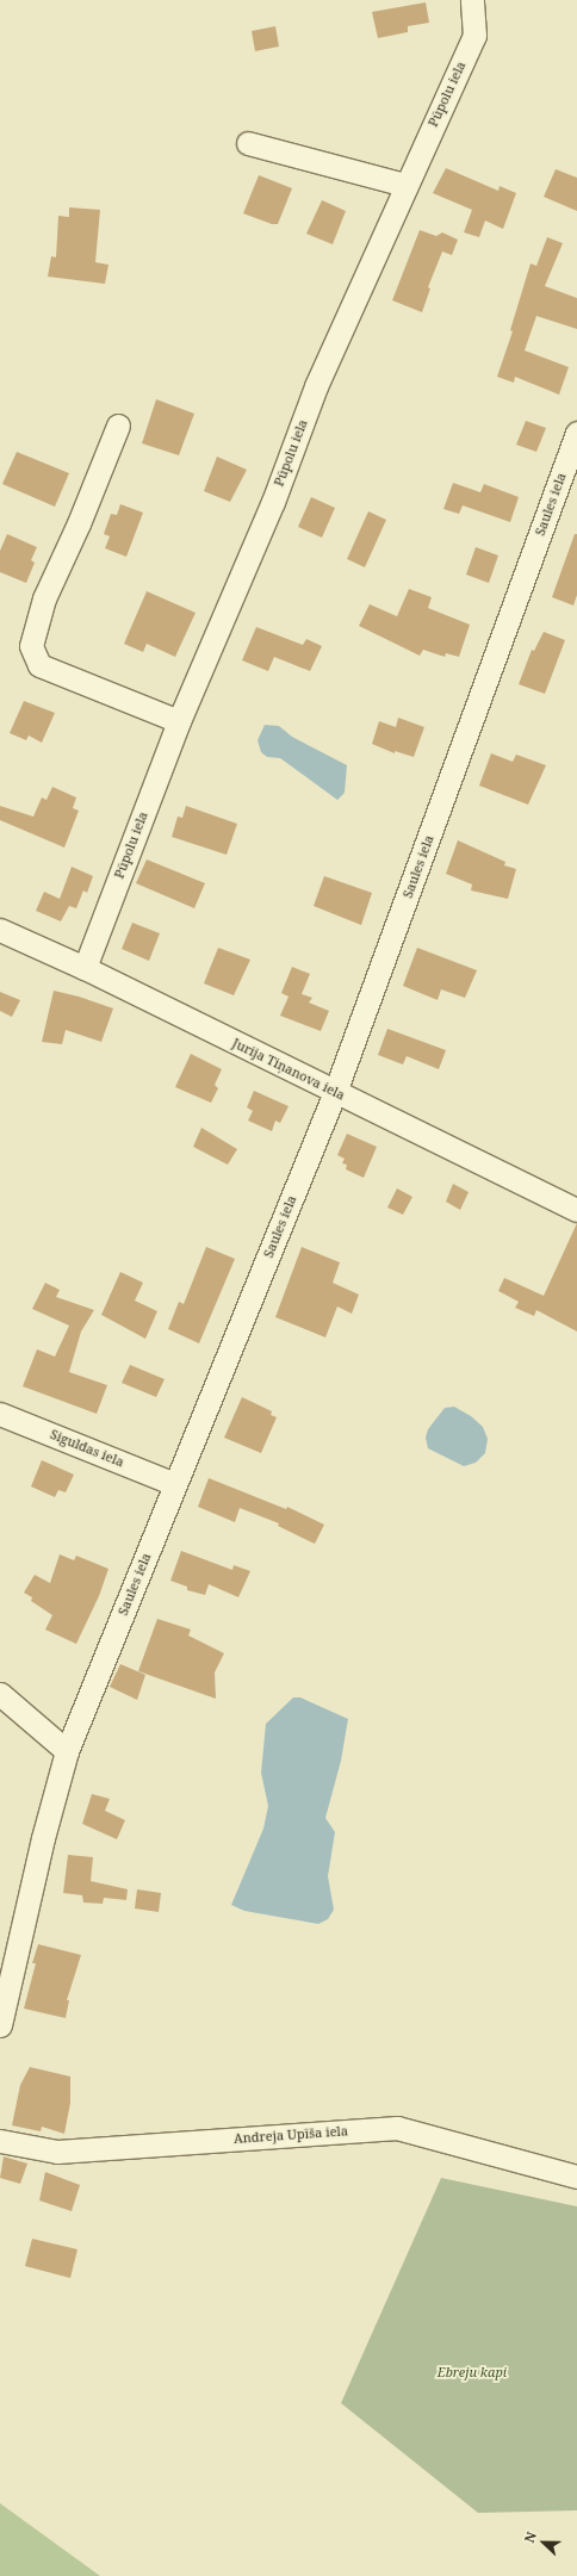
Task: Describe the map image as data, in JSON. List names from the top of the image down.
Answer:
{
  "streets": {
    "street": [
      "Pūpolu iela",
      "Saules iela",
      "Jurija Tiņanova iela",
      "Siguldas iela",
      "Andreja Upīša iela"
    ]
  },
  "crossings": [
    ["Pūpolu iela", "Jurija Tiņanova iela"],
    ["Saules iela", "Jurija Tiņanova iela"],
    ["Saules iela", "Siguldas iela"]
  ],
  "parks": ["Ebreju kapi"],
  "north": "left"
}
